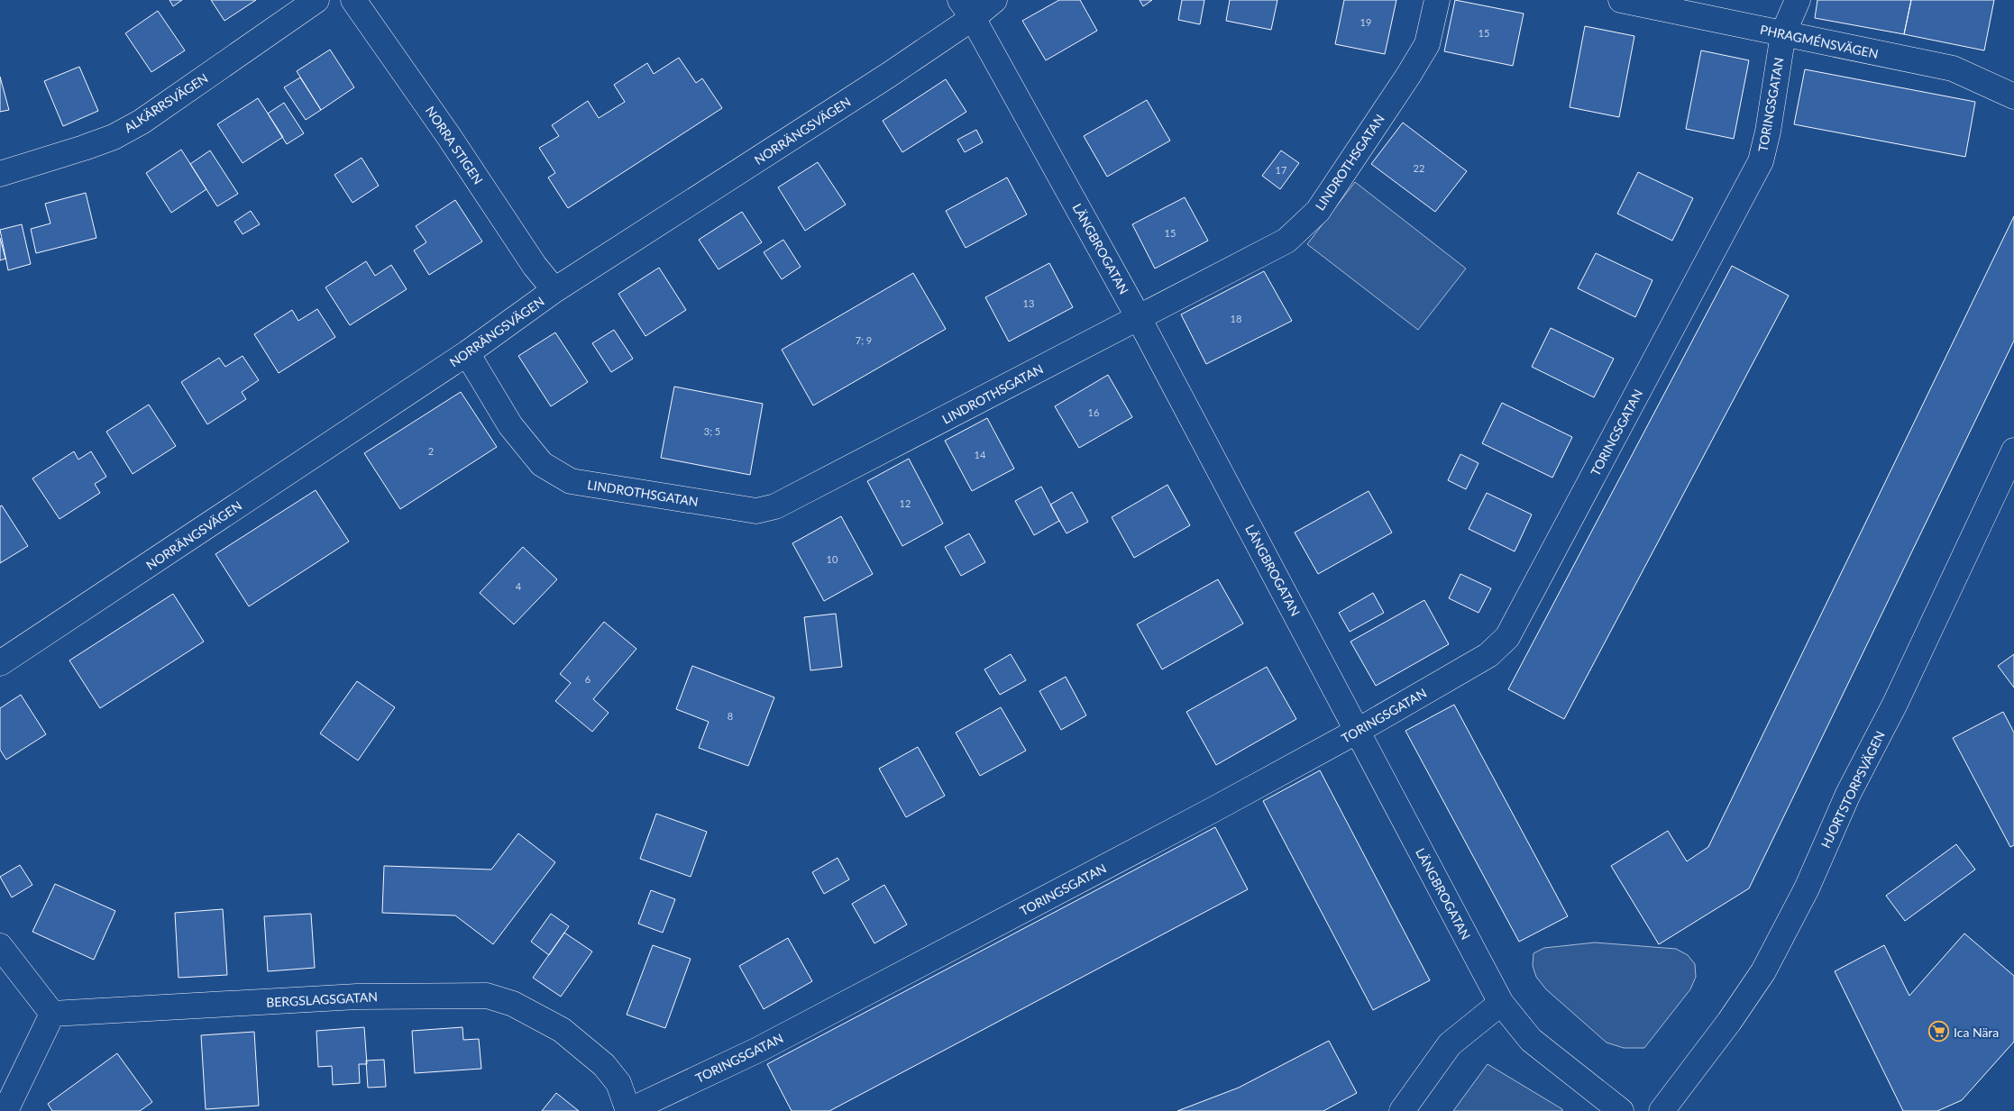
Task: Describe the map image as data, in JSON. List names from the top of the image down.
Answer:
{
  "streets": {
    "street": [
      "PHRAGMÉNSVÄGEN",
      "ALKÄRRSVÄGEN",
      "TORINGSGATAN",
      "NORRÄNGSVÄGEN",
      "NORRA STIGEN",
      "LINDROTHSGATAN",
      "LÄNGBROGATAN",
      "HJORTSTORPSVÄGEN",
      "BERGSLAGSGATAN"
    ]
  },
  "crossings": [
    ["PHRAGMÉNSVÄGEN", "TORINGSGATAN"],
    ["TORINGSGATAN", "LÄNGBROGATAN"],
    ["TORINGSGATAN", "BERGSLAGSGATAN"],
    ["NORRÄNGSVÄGEN", "NORRA STIGEN"],
    ["NORRÄNGSVÄGEN", "LINDROTHSGATAN"],
    ["NORRÄNGSVÄGEN", "LÄNGBROGATAN"],
    ["LINDROTHSGATAN", "LÄNGBROGATAN"]
  ],
  "places": {
    "supermarket": ["Ica Nära"]
  },
  "house_numbers": [
    "19",
    "15",
    "22",
    "17",
    "15",
    "13",
    "18",
    "7; 9",
    "16",
    "3; 5",
    "2",
    "14",
    "12",
    "10",
    "4",
    "6",
    "8"
  ]
}
